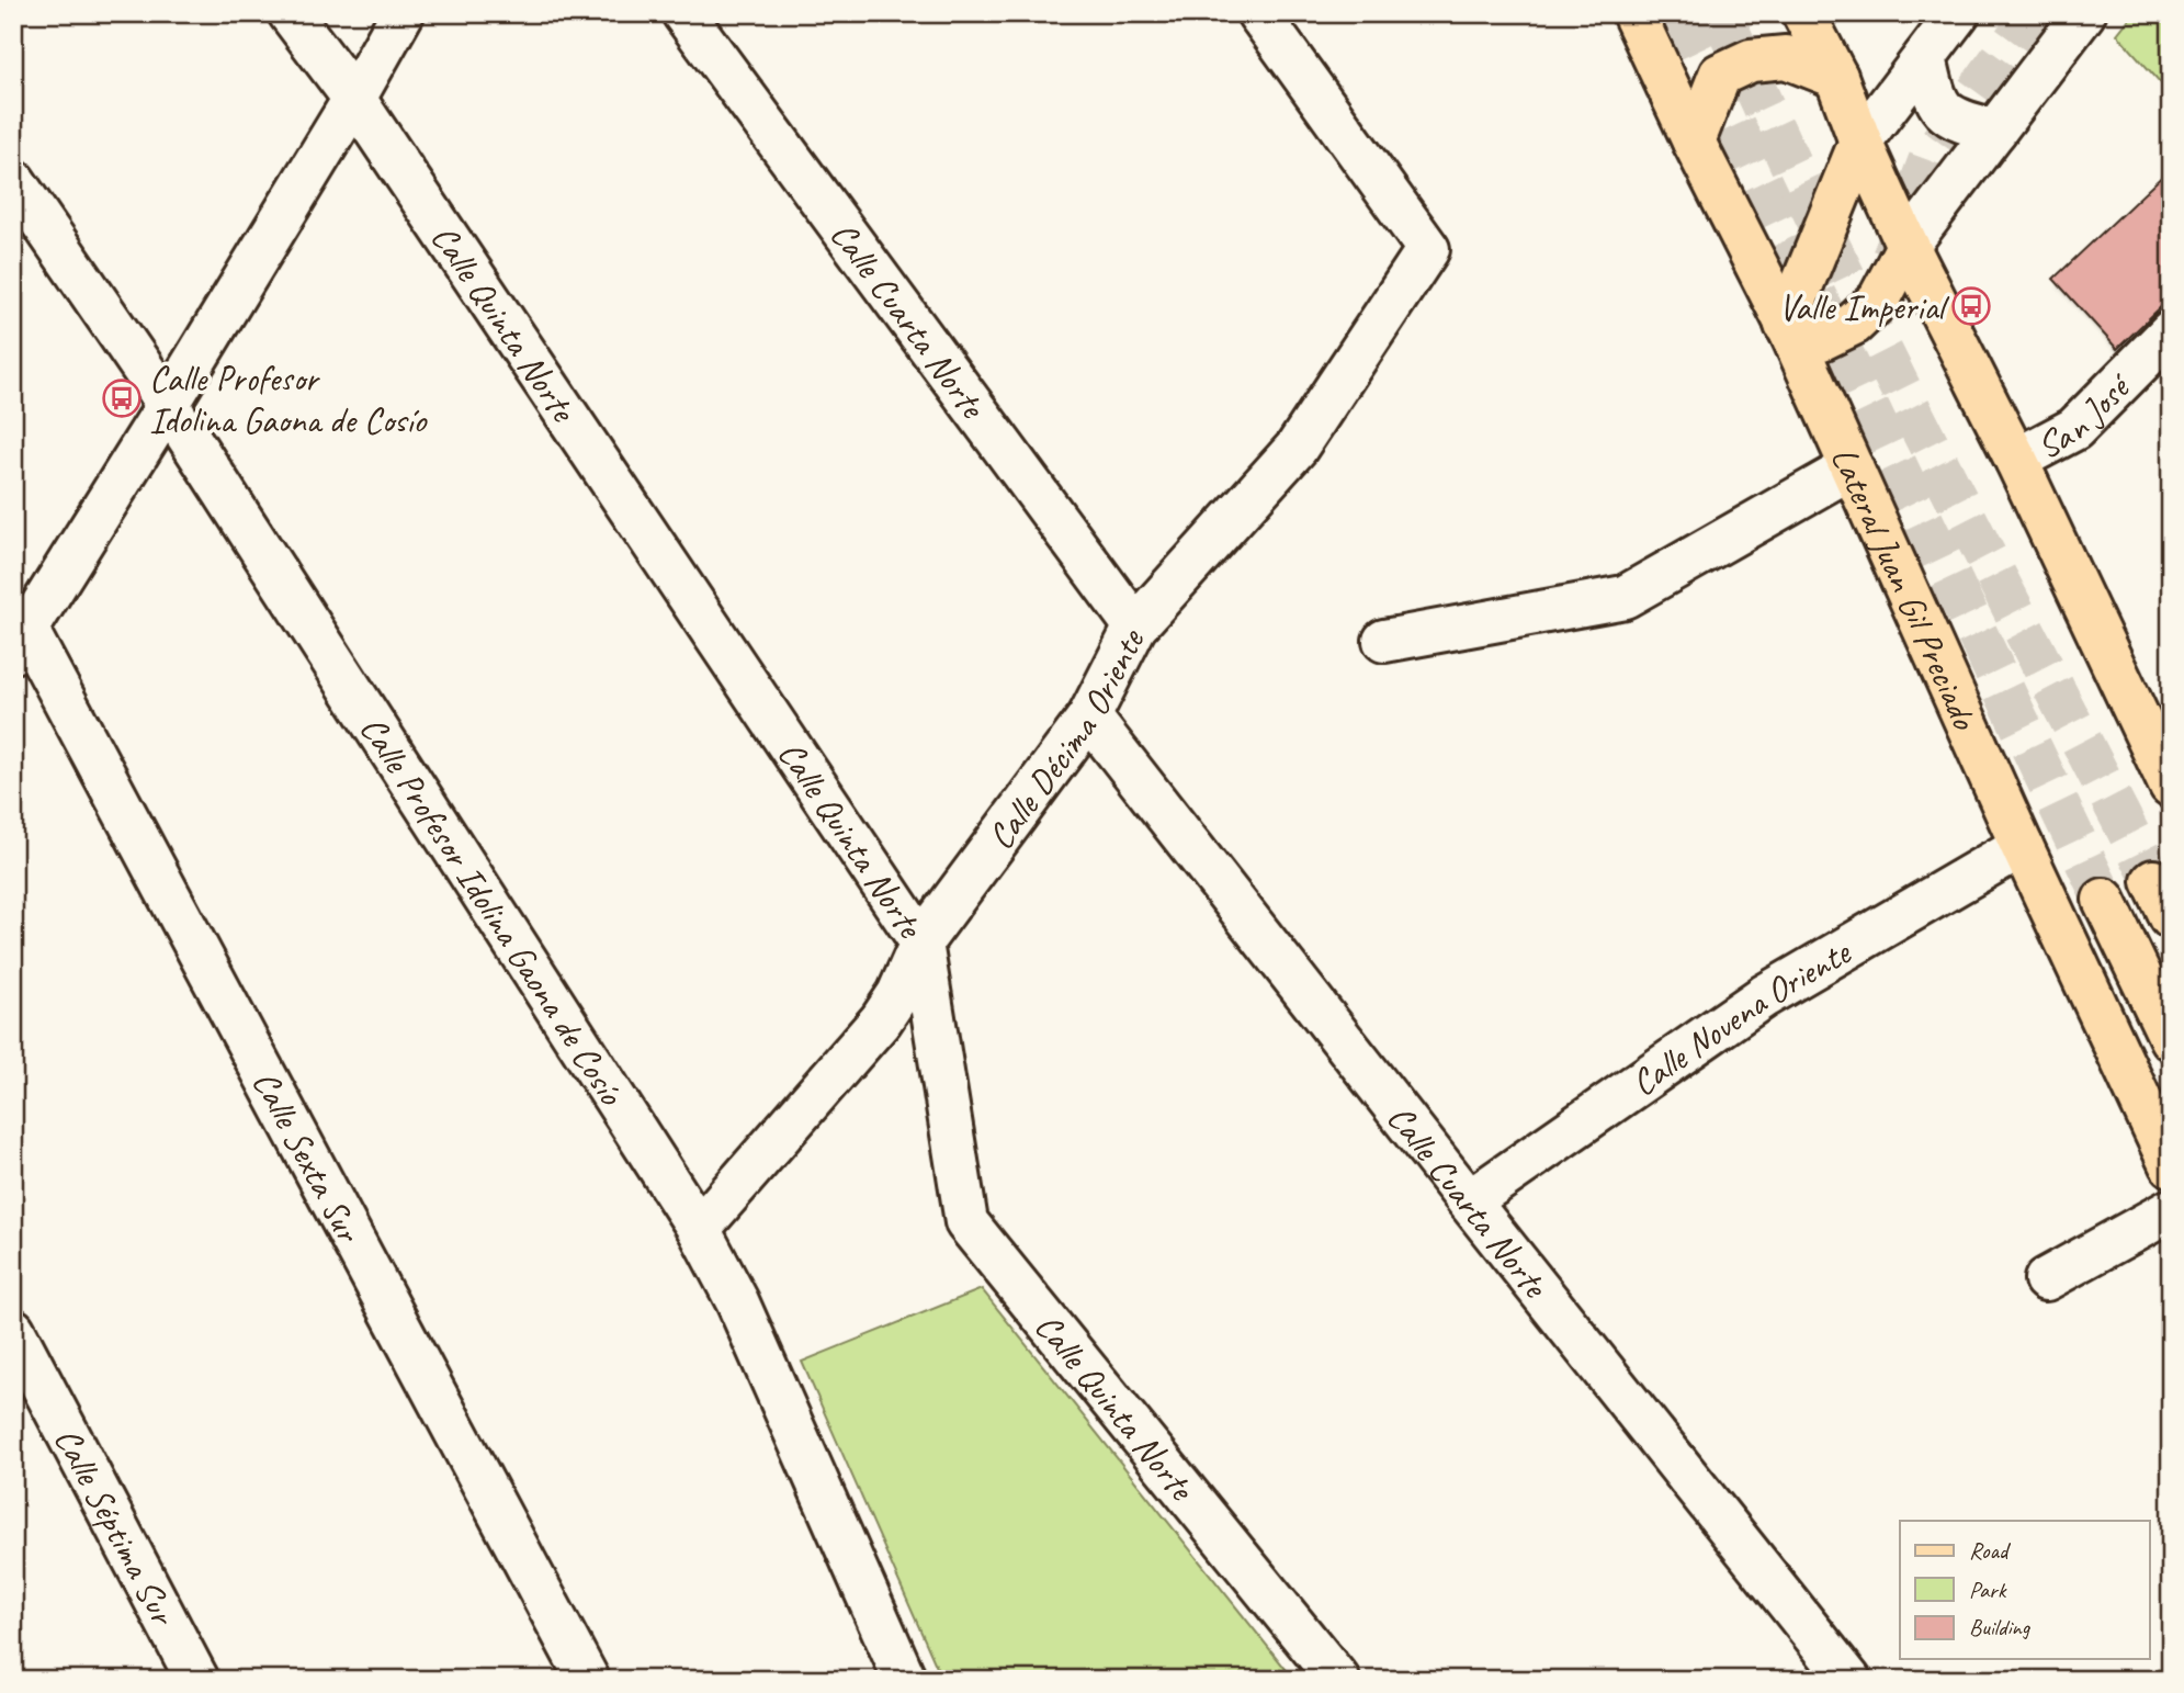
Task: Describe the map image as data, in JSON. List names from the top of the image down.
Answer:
{
  "streets": {
    "main road": ["Lateral Juan Gil Preciado"],
    "street": [
      "Calle Cuarta Norte",
      "Calle Quinta Norte",
      "San José",
      "Calle Décima Oriente",
      "Calle Profesor Idolina Gaona de Cosío",
      "Calle Novena Oriente",
      "Calle Sexta Sur",
      "Calle Séptima Sur"
    ]
  },
  "crossings": [
    ["Calle Cuarta Norte", "Calle Décima Oriente"],
    ["Calle Cuarta Norte", "Calle Novena Oriente"],
    ["Calle Quinta Norte", "Calle Décima Oriente"],
    ["Lateral Juan Gil Preciado", "Calle Novena Oriente"],
    ["Calle Décima Oriente", "Calle Profesor Idolina Gaona de Cosío"]
  ],
  "places": {
    "bus stop": ["Valle Imperial", "Calle Profesor Idolina Gaona de Cosío"]
  },
  "legend": ["Road", "Park", "Building"]
}
